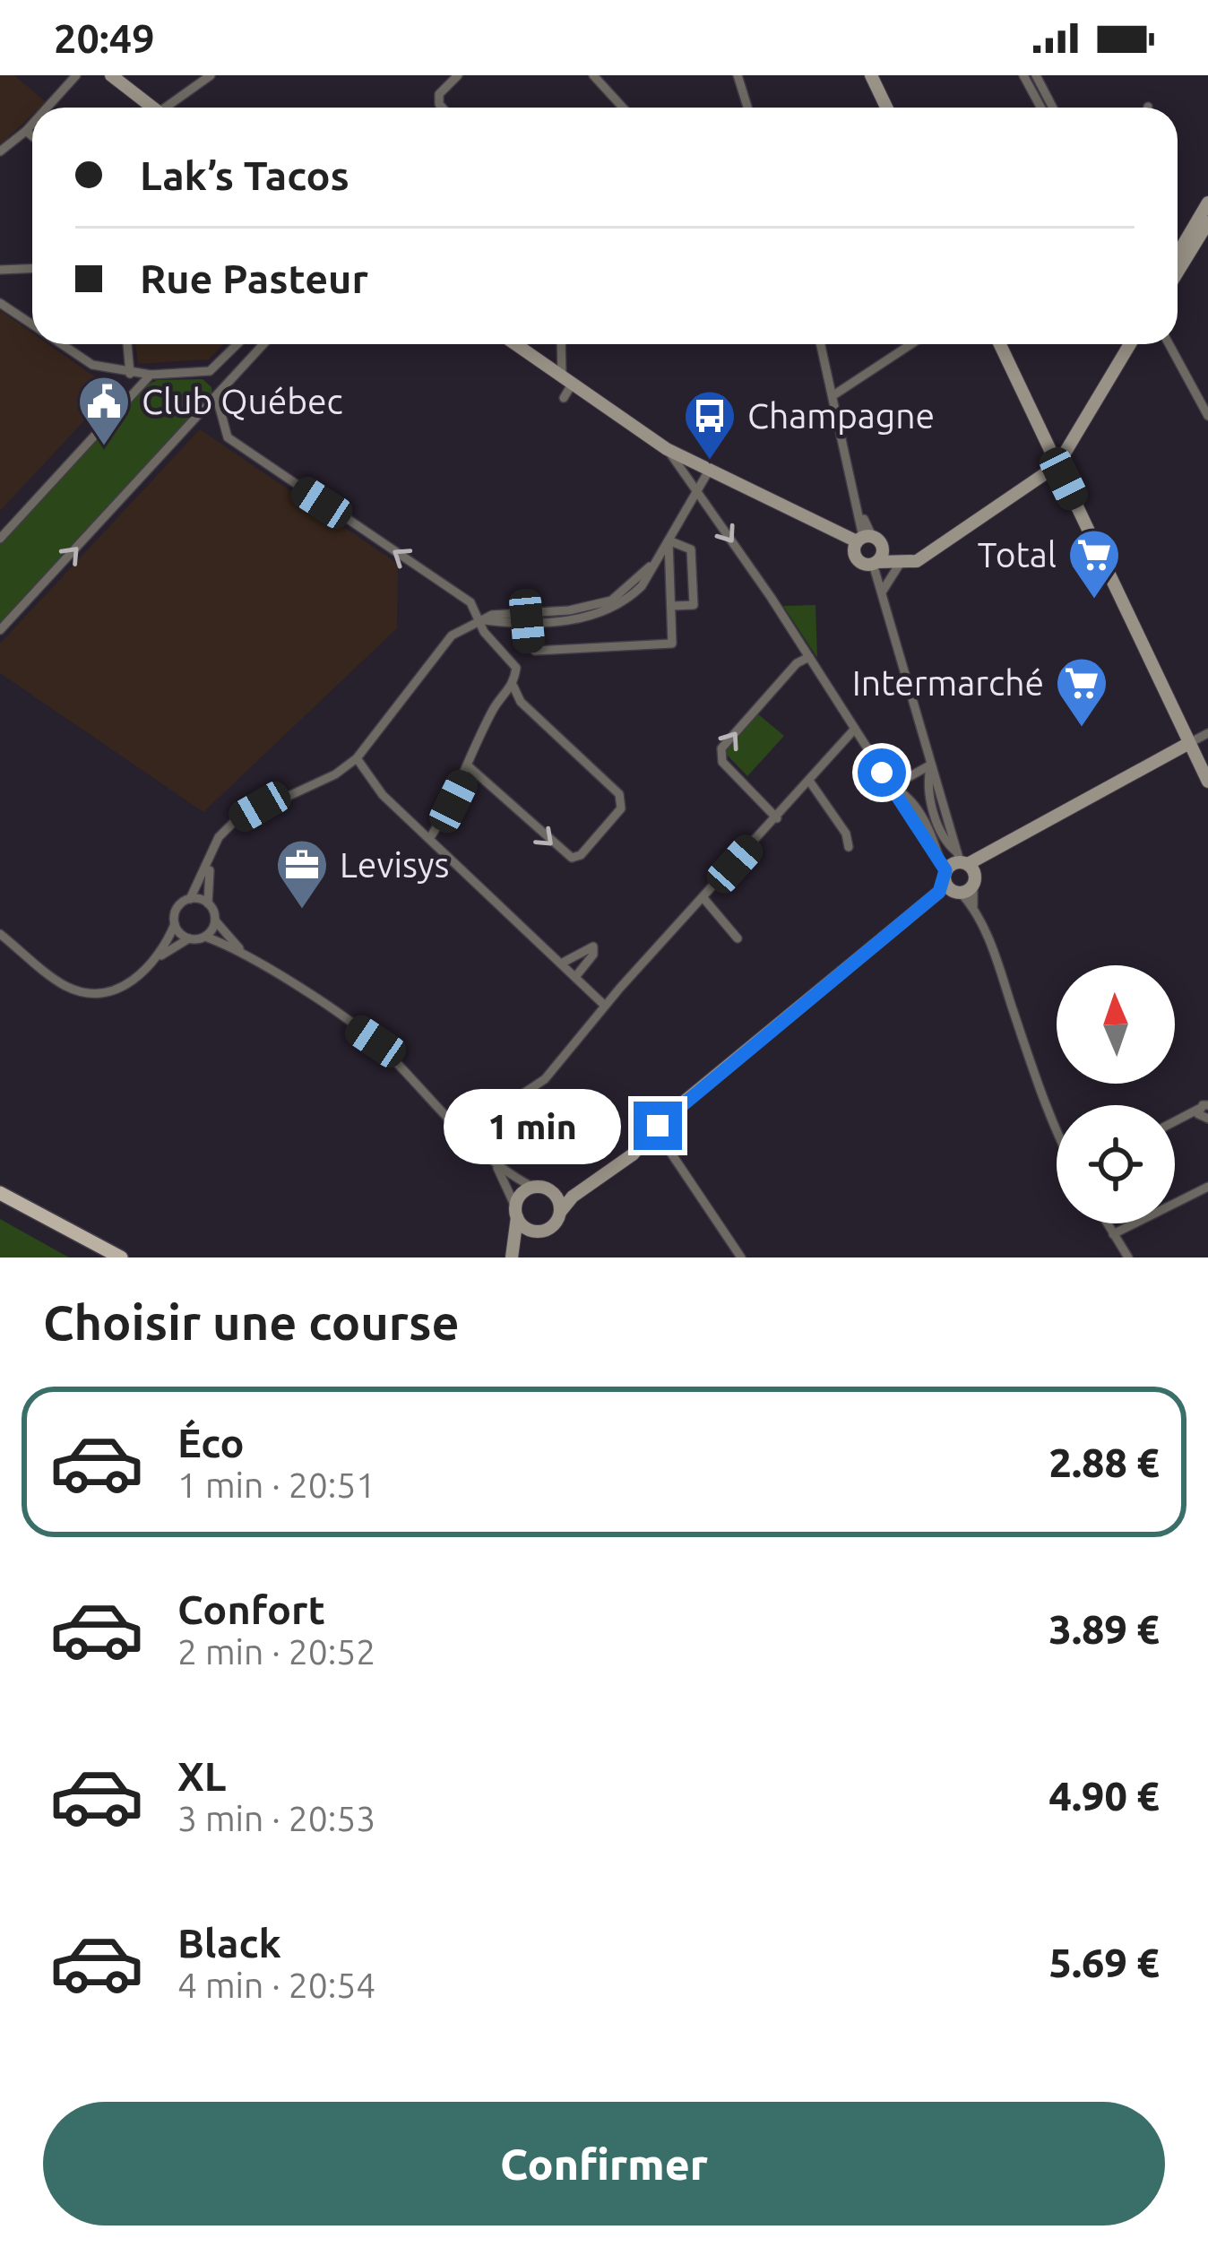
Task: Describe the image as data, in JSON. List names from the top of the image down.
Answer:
{
  "places": {
    "public building": ["Club Québec"],
    "bus stop": ["Champagne"],
    "supermarket": ["Total", "Intermarché"],
    "office": ["Levisys"]
  },
  "north": "top",
  "page": {
    "status": "20:49",
    "banner": ["Lak’s Tacos", "Rue Pasteur"],
    "bubble": "1 min",
    "heading": "Choisir une course",
    "list": [
      {
        "name": "Éco",
        "note": "1 min · 20:51",
        "value": "2.88 €"
      },
      {
        "name": "Confort",
        "note": "2 min · 20:52",
        "value": "3.89 €"
      },
      {
        "name": "XL",
        "note": "3 min · 20:53",
        "value": "4.90 €"
      },
      {
        "name": "Black",
        "note": "4 min · 20:54",
        "value": "5.69 €"
      }
    ],
    "buttons": "Confirmer"
  }
}
